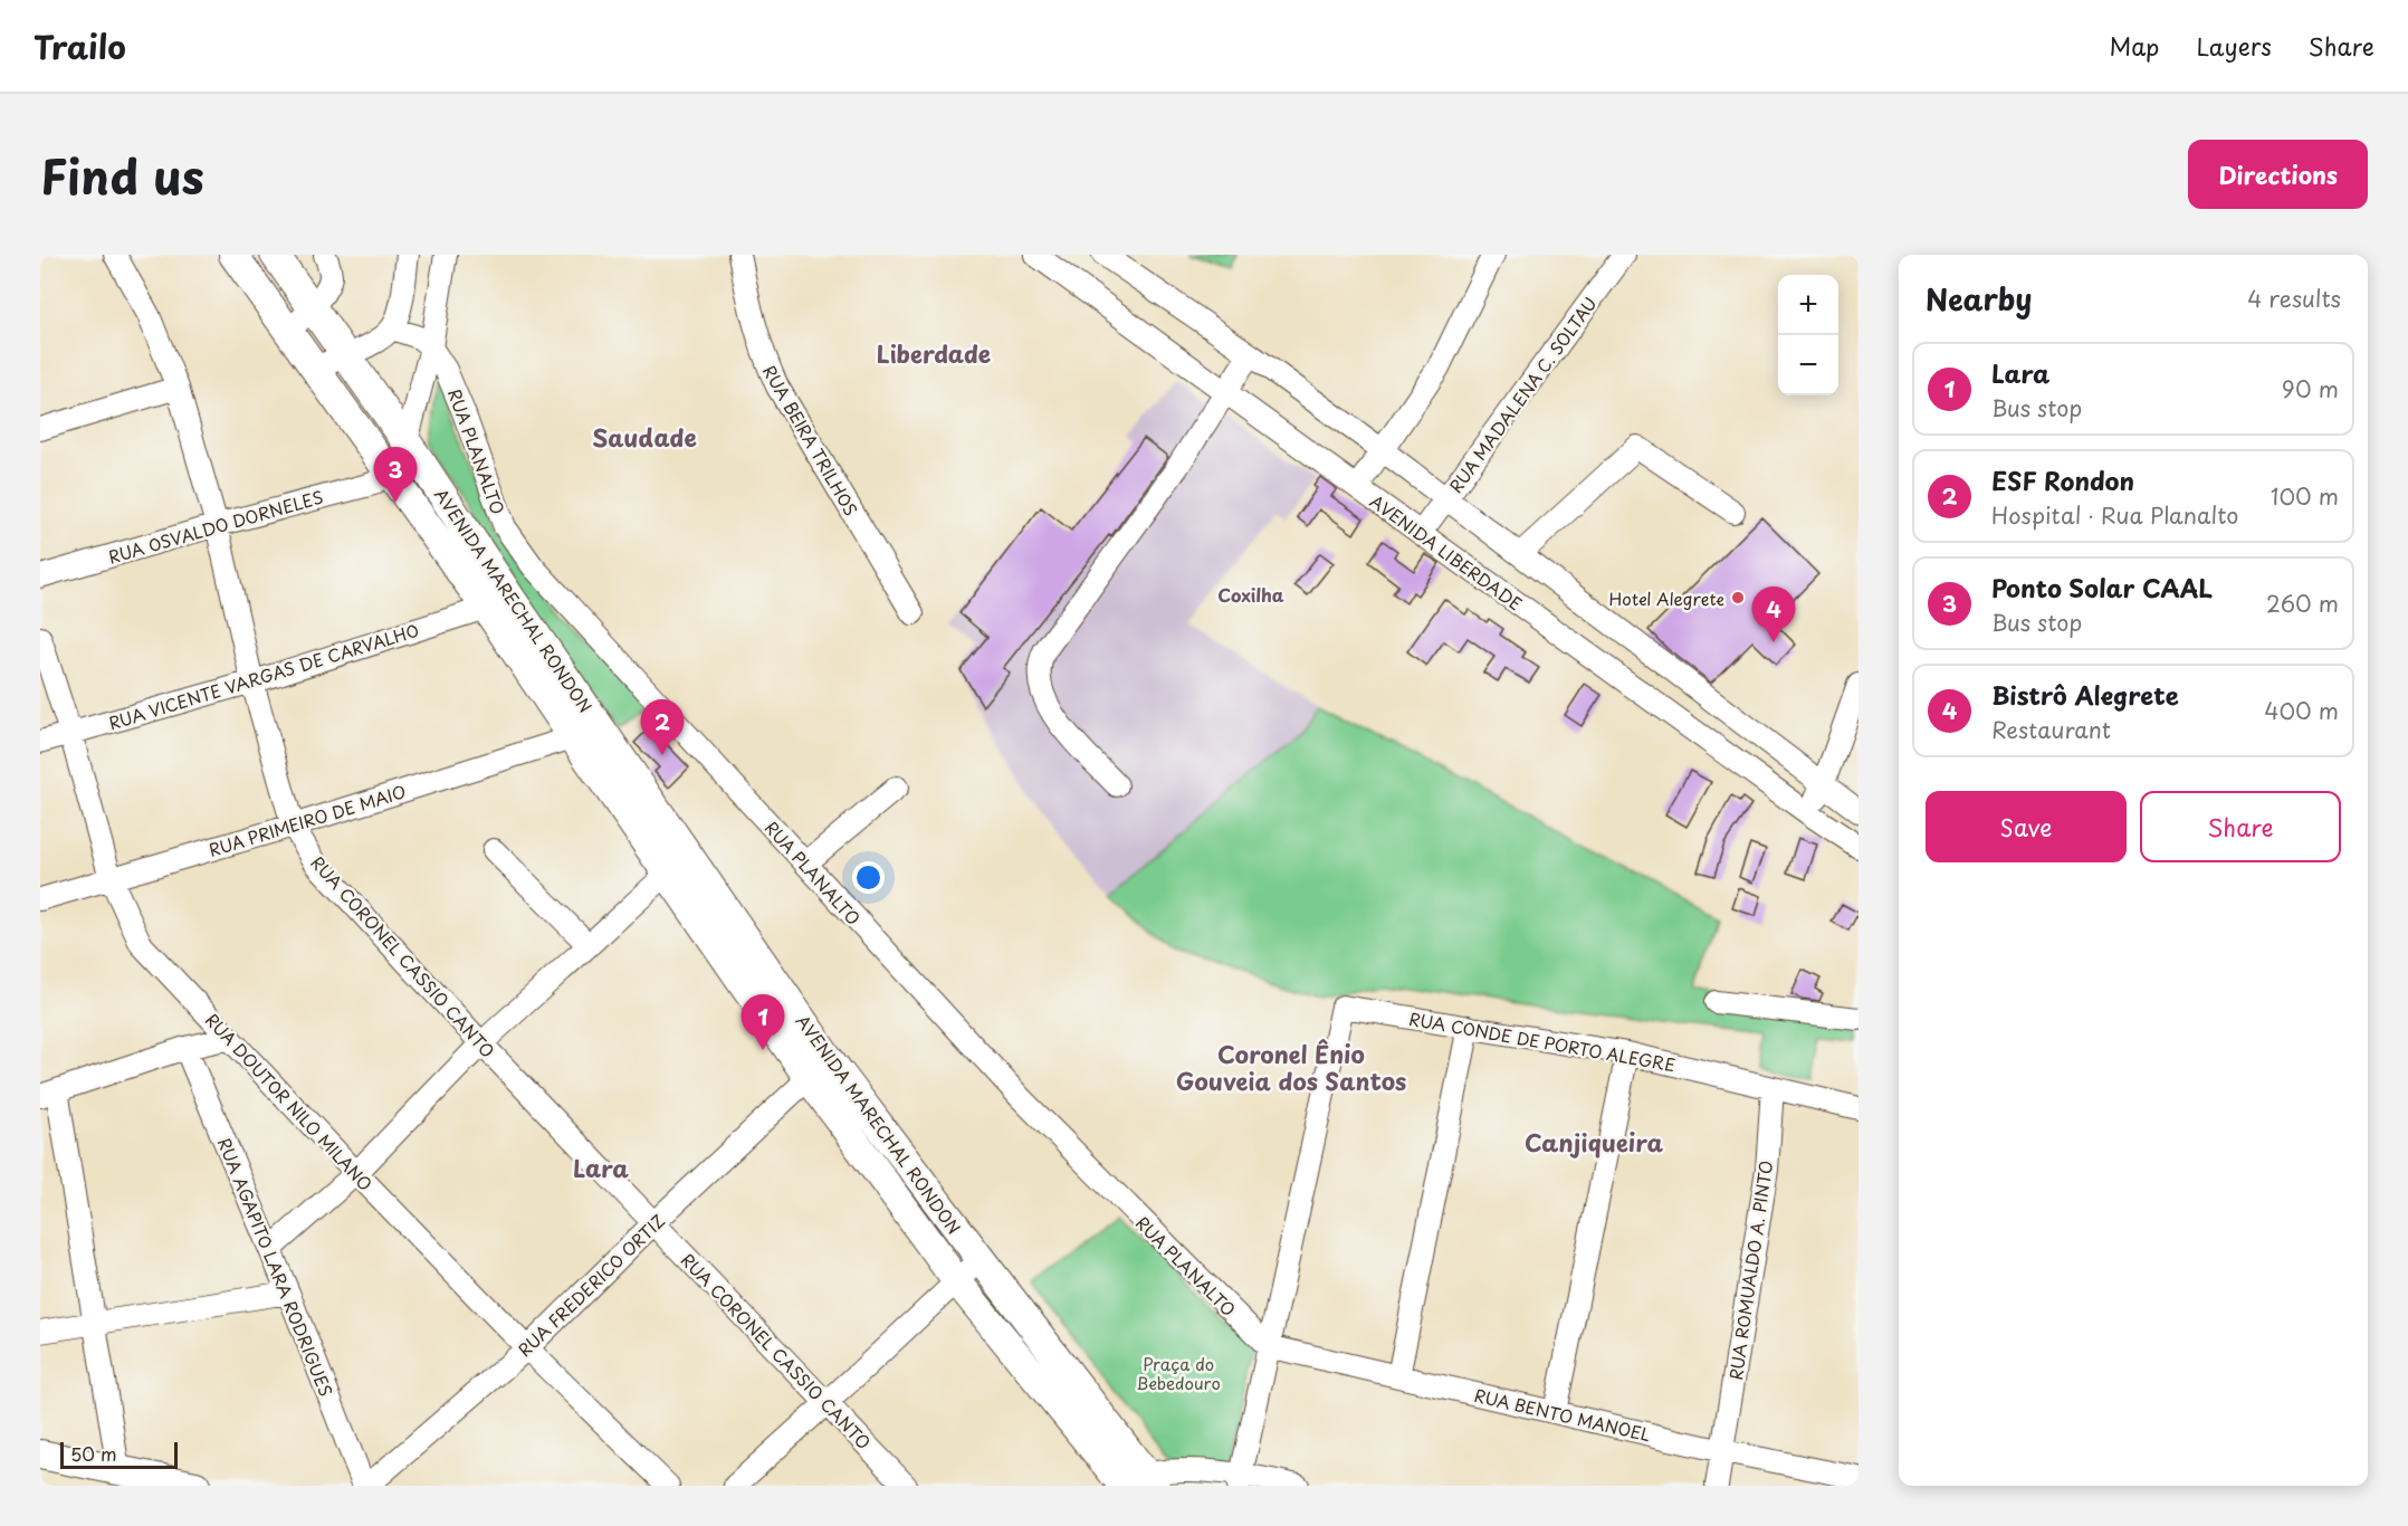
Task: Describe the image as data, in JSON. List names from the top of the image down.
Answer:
{
  "streets": {
    "main road": ["AVENIDA MARECHAL RONDON"],
    "street": [
      "RUA MADALENA C. SOLTAU",
      "RUA BEIRA TRILHOS",
      "RUA PLANALTO",
      "RUA OSVALDO DORNELES",
      "AVENIDA LIBERDADE",
      "RUA VICENTE VARGAS DE CARVALHO",
      "RUA PRIMEIRO DE MAIO",
      "RUA CORONEL CASSIO CANTO",
      "RUA CONDE DE PORTO ALEGRE",
      "RUA DOUTOR NILO MILANO",
      "RUA AGAPITO LARA RODRIGUES",
      "RUA ROMUALDO A. PINTO",
      "RUA FREDERICO ORTIZ",
      "RUA BENTO MANOEL"
    ]
  },
  "crossings": [
    ["RUA MADALENA C. SOLTAU", "AVENIDA LIBERDADE"],
    ["RUA PLANALTO", "RUA CONDE DE PORTO ALEGRE"],
    ["RUA PLANALTO", "RUA BENTO MANOEL"],
    ["RUA OSVALDO DORNELES", "AVENIDA MARECHAL RONDON"],
    ["RUA OSVALDO DORNELES", "RUA CORONEL CASSIO CANTO"],
    ["AVENIDA MARECHAL RONDON", "RUA VICENTE VARGAS DE CARVALHO"],
    ["AVENIDA MARECHAL RONDON", "RUA PRIMEIRO DE MAIO"],
    ["AVENIDA MARECHAL RONDON", "RUA FREDERICO ORTIZ"],
    ["RUA VICENTE VARGAS DE CARVALHO", "RUA CORONEL CASSIO CANTO"],
    ["RUA VICENTE VARGAS DE CARVALHO", "RUA DOUTOR NILO MILANO"],
    ["RUA PRIMEIRO DE MAIO", "RUA CORONEL CASSIO CANTO"],
    ["RUA PRIMEIRO DE MAIO", "RUA DOUTOR NILO MILANO"],
    ["RUA CORONEL CASSIO CANTO", "RUA FREDERICO ORTIZ"],
    ["RUA CONDE DE PORTO ALEGRE", "RUA ROMUALDO A. PINTO"],
    ["RUA CONDE DE PORTO ALEGRE", "RUA BENTO MANOEL"],
    ["RUA DOUTOR NILO MILANO", "RUA FREDERICO ORTIZ"],
    ["RUA AGAPITO LARA RODRIGUES", "RUA FREDERICO ORTIZ"],
    ["RUA ROMUALDO A. PINTO", "RUA BENTO MANOEL"]
  ],
  "districts": [
    "Liberdade",
    "Saudade",
    "Coxilha",
    "Coronel Ênio Gouveia dos Santos",
    "Canjiqueira",
    "Lara"
  ],
  "parks": ["Praça do Bebedouro"],
  "places": ["Hotel Alegrete"],
  "scale_bar": "50 m",
  "page": {
    "header": "Trailo",
    "nav": ["Map", "Layers", "Share"],
    "title": "Find us",
    "buttons": [
      "Directions",
      ["Save", "Share"]
    ],
    "heading": ["Nearby", "4 results"],
    "map_buttons": ["+", "−"],
    "list": [
      {
        "mark": "1",
        "name": "Lara",
        "note": "Bus stop",
        "value": "90 m"
      },
      {
        "mark": "2",
        "name": "ESF Rondon",
        "note": "Hospital · Rua Planalto",
        "value": "100 m"
      },
      {
        "mark": "3",
        "name": "Ponto Solar CAAL",
        "note": "Bus stop",
        "value": "260 m"
      },
      {
        "mark": "4",
        "name": "Bistrô Alegrete",
        "note": "Restaurant",
        "value": "400 m"
      }
    ],
    "pins": [
      "3",
      "4",
      "2",
      "1"
    ],
    "scale": "50 m"
  }
}
